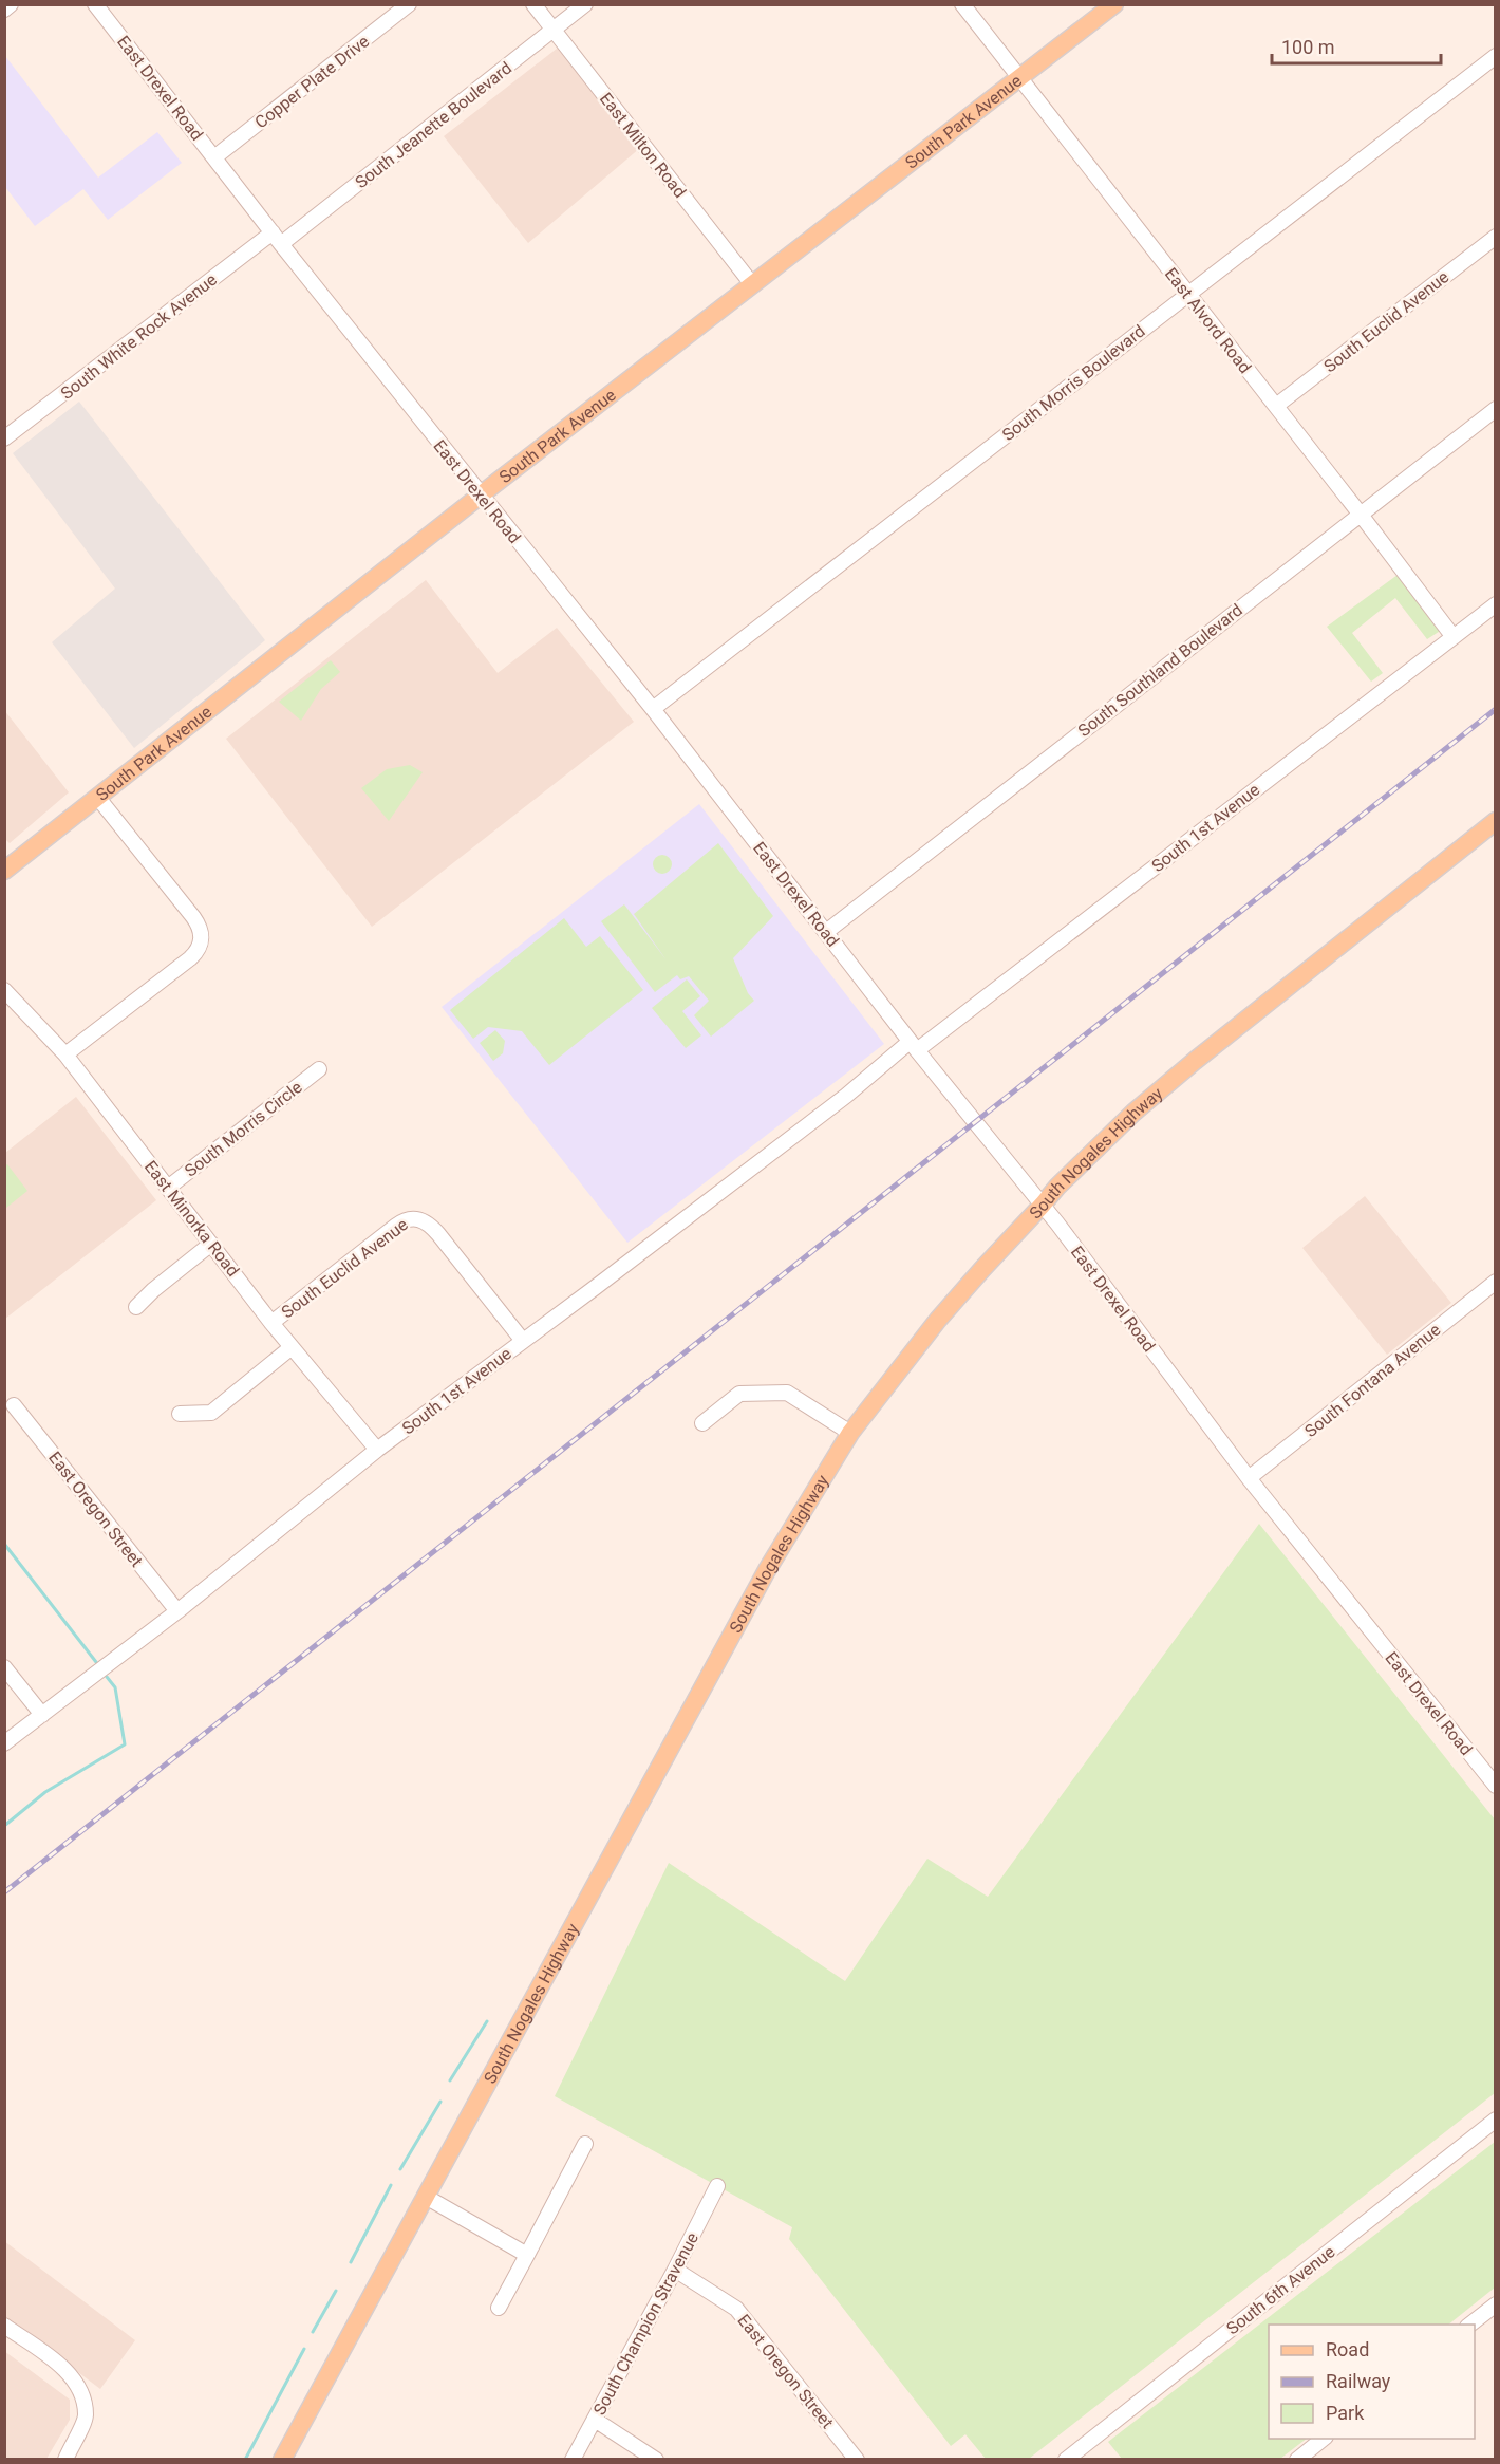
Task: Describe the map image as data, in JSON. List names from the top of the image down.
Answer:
{
  "streets": {
    "main road": ["South Park Avenue", "South Nogales Highway"],
    "street": [
      "Copper Plate Drive",
      "East Drexel Road",
      "South Jeanette Boulevard",
      "East Milton Road",
      "East Alvord Road",
      "South Euclid Avenue",
      "South White Rock Avenue",
      "South Morris Boulevard",
      "South Southland Boulevard",
      "South 1st Avenue",
      "South Morris Circle",
      "East Minorka Road",
      "South Fontana Avenue",
      "East Oregon Street",
      "South 6th Avenue",
      "South Champion Stravenue"
    ]
  },
  "crossings": [
    ["Copper Plate Drive", "East Drexel Road"],
    ["East Drexel Road", "South Park Avenue"],
    ["East Drexel Road", "South Jeanette Boulevard"],
    ["East Drexel Road", "South White Rock Avenue"],
    ["East Drexel Road", "South Morris Boulevard"],
    ["East Drexel Road", "South Southland Boulevard"],
    ["East Drexel Road", "South 1st Avenue"],
    ["East Drexel Road", "South Nogales Highway"],
    ["East Drexel Road", "South Fontana Avenue"],
    ["South Park Avenue", "East Milton Road"],
    ["South Park Avenue", "East Alvord Road"],
    ["South Jeanette Boulevard", "East Milton Road"],
    ["South Jeanette Boulevard", "South White Rock Avenue"],
    ["East Alvord Road", "South Euclid Avenue"],
    ["East Alvord Road", "South Morris Boulevard"],
    ["East Alvord Road", "South Southland Boulevard"],
    ["East Alvord Road", "South 1st Avenue"],
    ["South Euclid Avenue", "South 1st Avenue"],
    ["South Euclid Avenue", "East Minorka Road"],
    ["South 1st Avenue", "East Minorka Road"],
    ["South 1st Avenue", "East Oregon Street"],
    ["South Morris Circle", "East Minorka Road"],
    ["East Oregon Street", "South Champion Stravenue"]
  ],
  "legend": ["Road", "Railway", "Park"],
  "scale_bar": "100 m"
}
